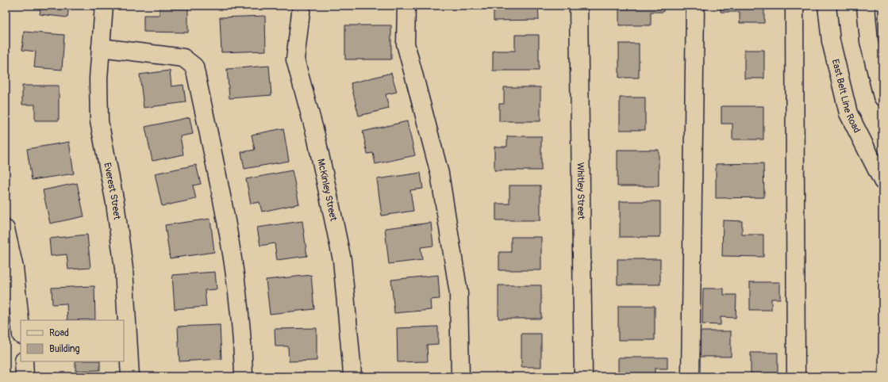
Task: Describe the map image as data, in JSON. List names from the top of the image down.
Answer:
{
  "streets": {
    "street": [
      "East Belt Line Road",
      "McKinley Street",
      "Everest Street",
      "Whitley Street"
    ]
  },
  "legend": ["Road", "Building"]
}
